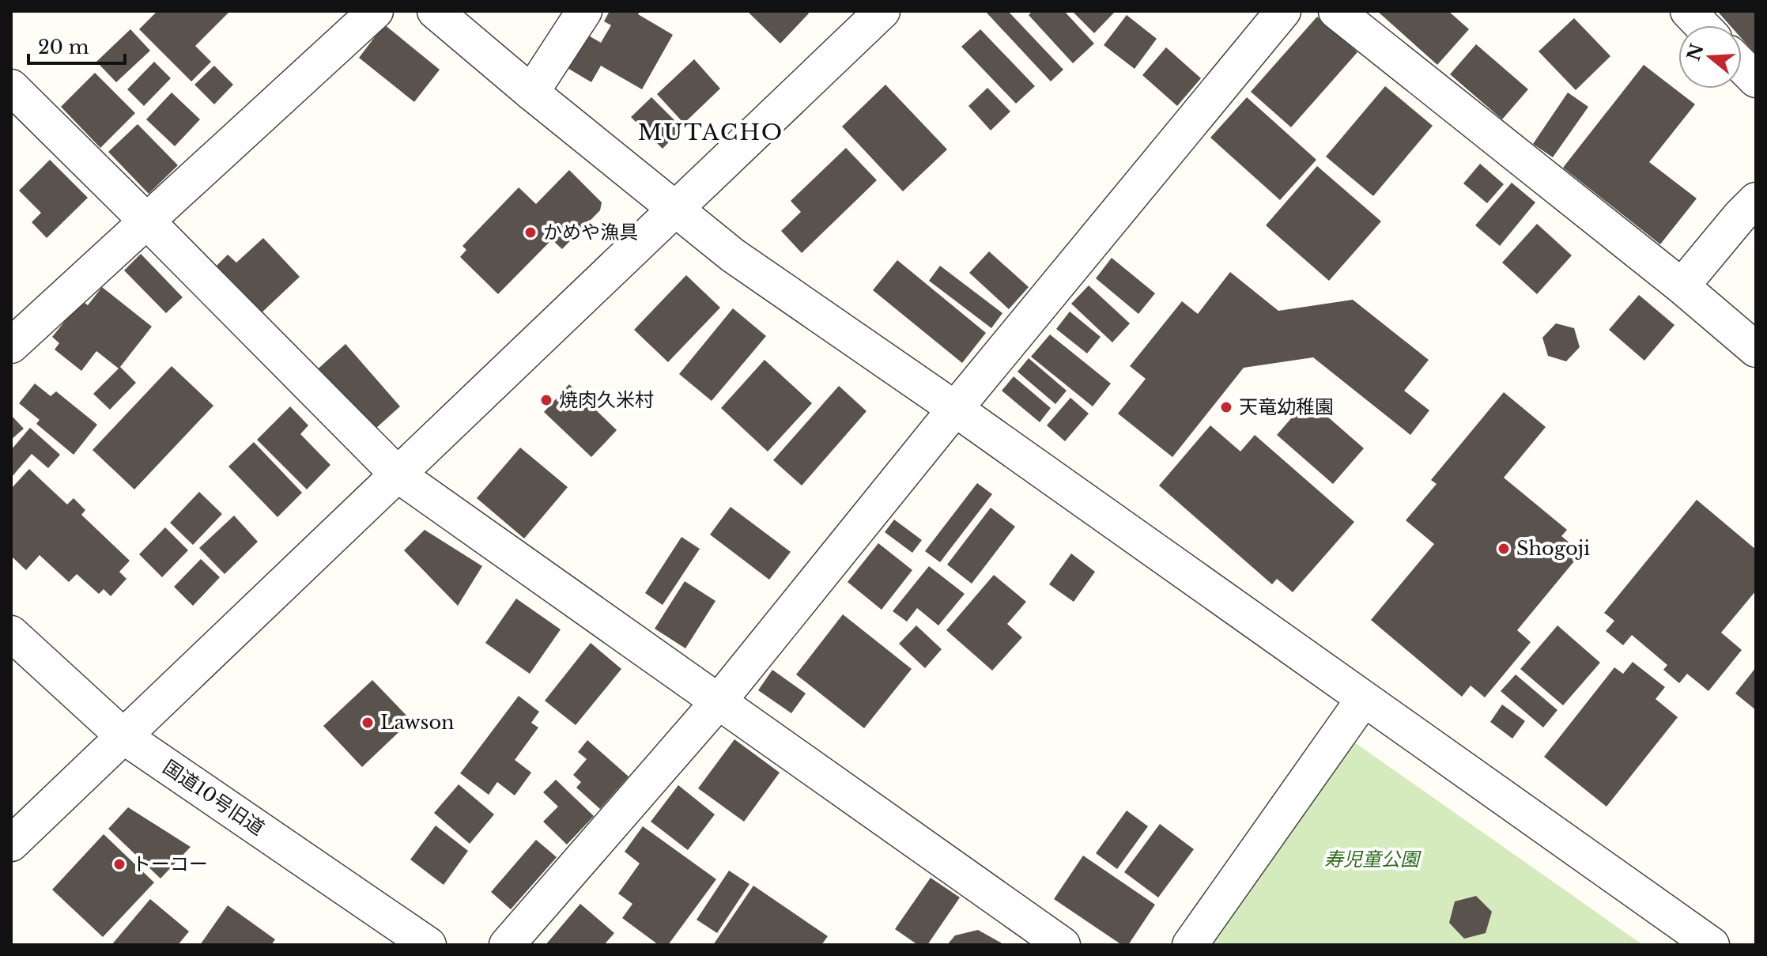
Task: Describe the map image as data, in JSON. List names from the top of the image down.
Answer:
{
  "streets": {
    "street": ["国道10号旧道"]
  },
  "districts": ["MUTACHO"],
  "parks": ["寿児童公園"],
  "places": [
    "かめや漁具",
    "焼肉久米村",
    "天竜幼稚園",
    "Shogoji",
    "Lawson",
    "トーコー"
  ],
  "scale_bar": "20 m",
  "north": "left"
}
